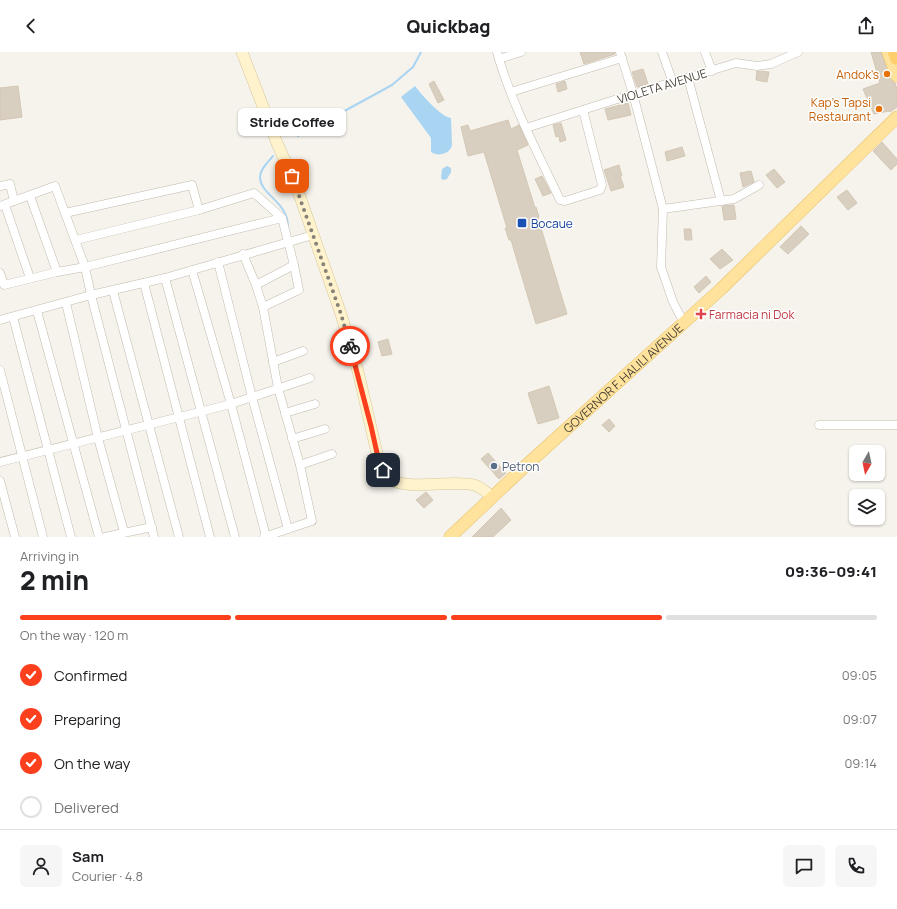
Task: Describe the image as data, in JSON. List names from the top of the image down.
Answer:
{
  "streets": {
    "main road": ["GOVERNOR F. HALILI AVENUE"],
    "street": ["VIOLETA AVENUE"]
  },
  "places": {
    "other": [
      "Andok's",
      "Kap's Tapsi Restaurant",
      "Stride Coffee",
      "Petron"
    ],
    "transit": ["Bocaue"],
    "health": ["Farmacia ni Dok"]
  },
  "north": "bottom",
  "page": {
    "header": "Quickbag",
    "bubble": "Stride Coffee",
    "heading": ["2 min", "Arriving in", "09:36–09:41"],
    "panel": ["Sam", "Courier · 4.8"],
    "bar": "On the way · 120 m",
    "list": [
      ["Confirmed", "09:05"],
      ["Preparing", "09:07"],
      ["On the way", "09:14"],
      "Delivered"
    ]
  }
}
